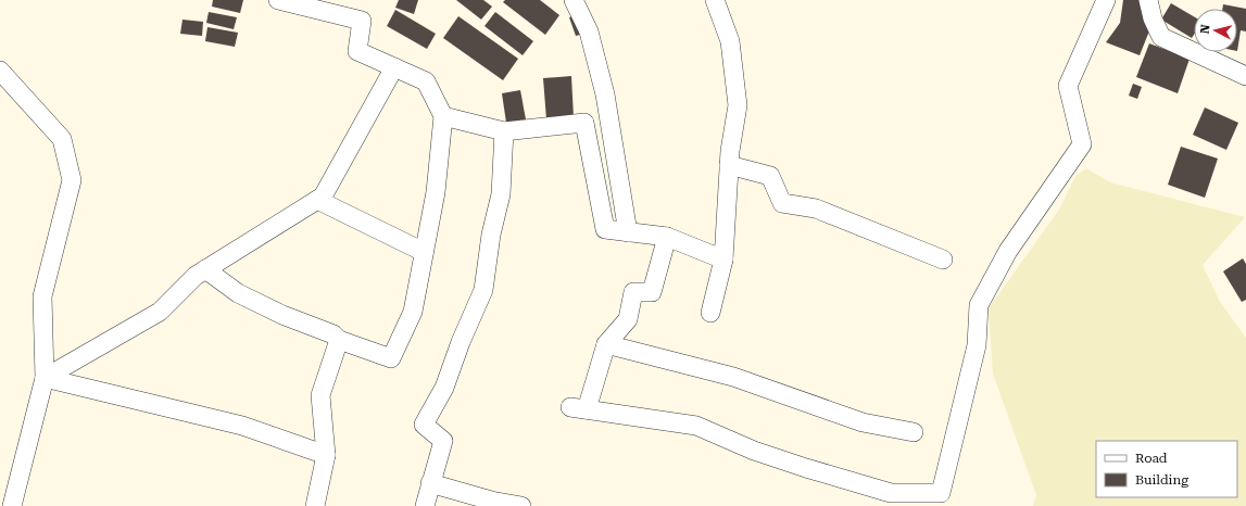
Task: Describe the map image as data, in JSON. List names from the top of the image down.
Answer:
{
  "legend": ["Road", "Building"],
  "north": "left"
}
